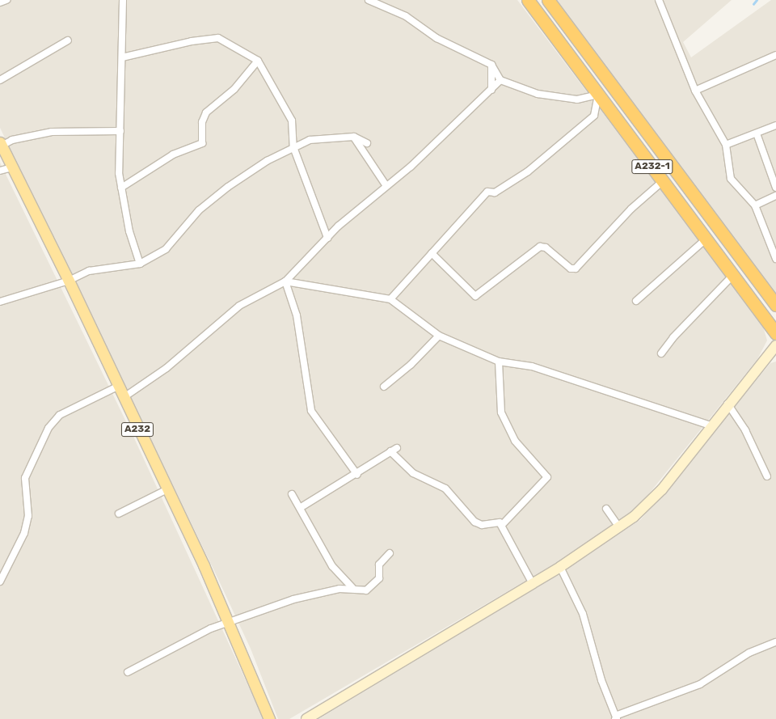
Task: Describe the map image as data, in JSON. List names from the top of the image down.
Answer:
{
  "streets": {
    "highway": ["A232-1"],
    "main road": ["A232"]
  }
}
